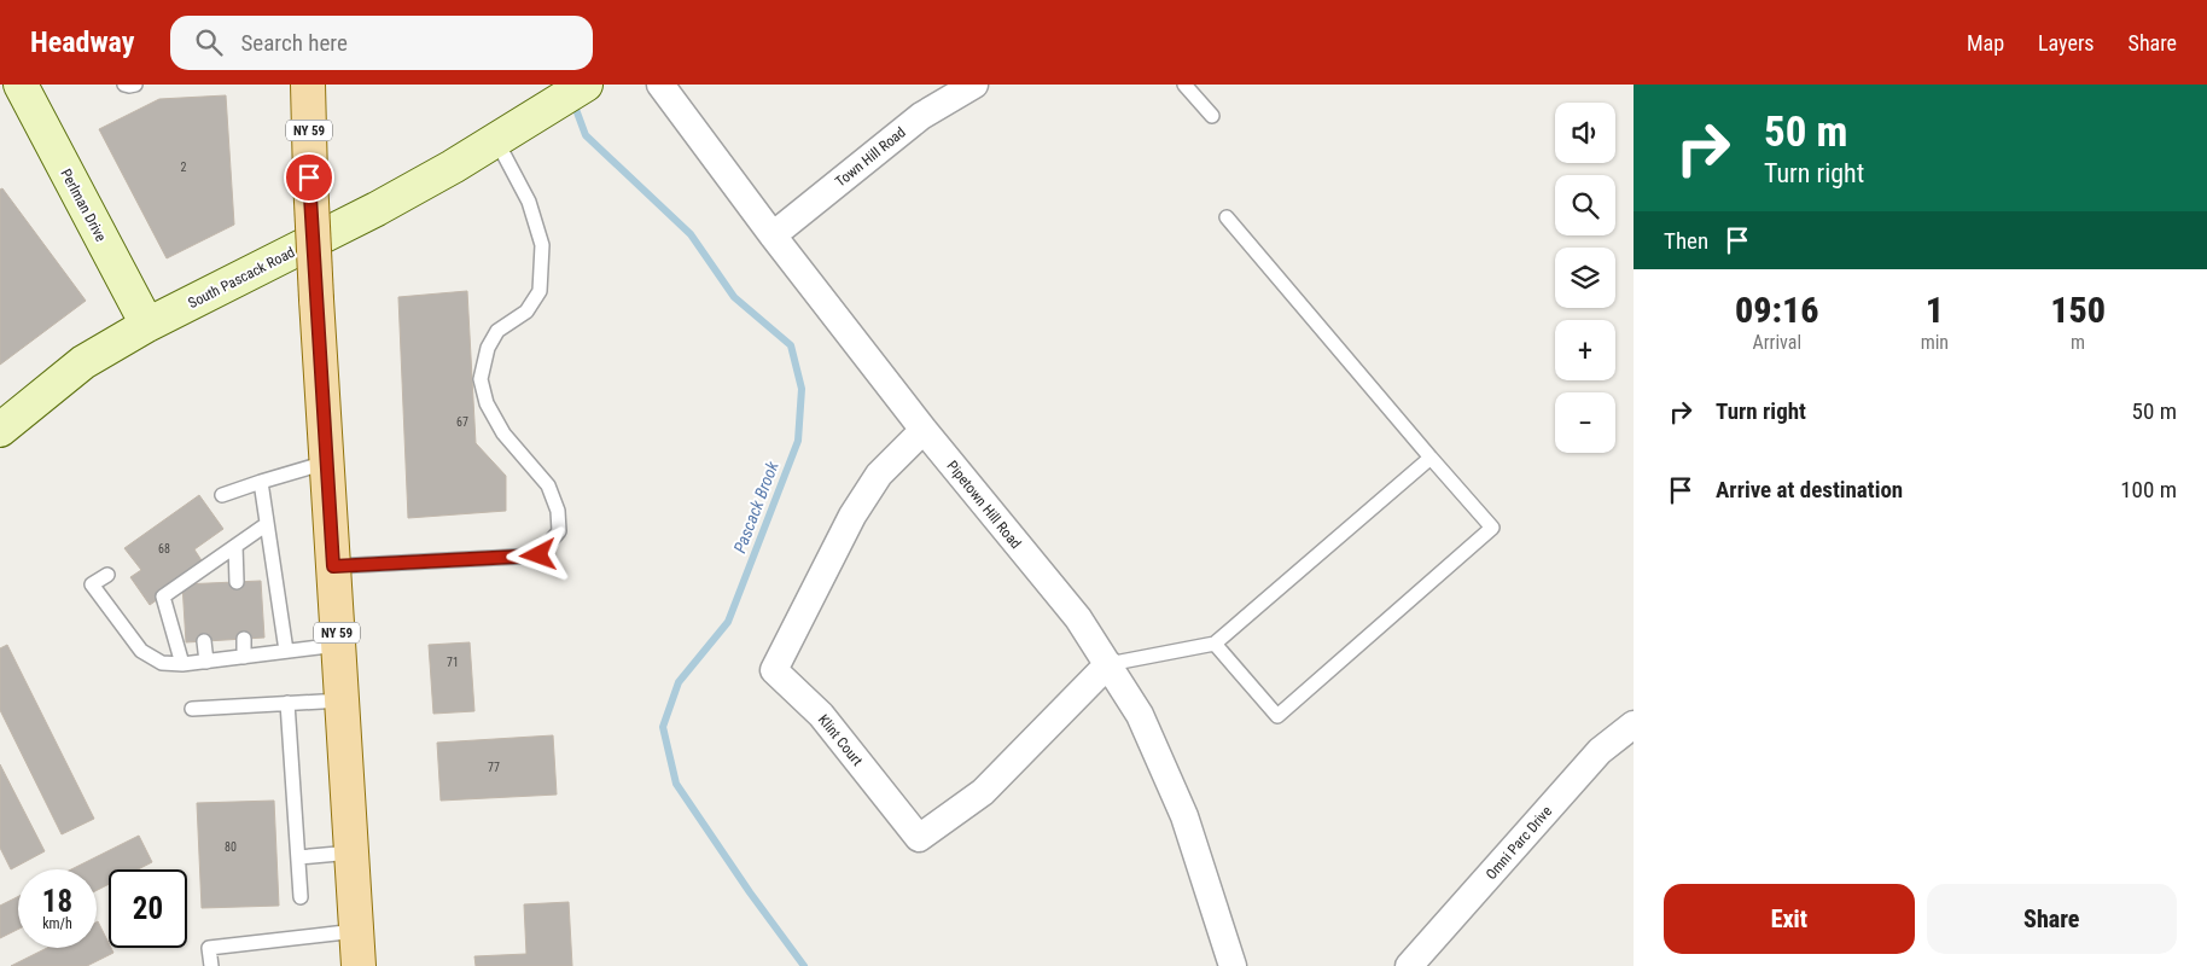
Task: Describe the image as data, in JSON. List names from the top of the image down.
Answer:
{
  "streets": {
    "main road": ["NY 59"],
    "street": [
      "Town Hill Road",
      "Perlman Drive",
      "South Pascack Road",
      "Pipetown Hill Road",
      "Klint Court",
      "Omni Parc Drive"
    ]
  },
  "crossings": [
    ["Town Hill Road", "Pipetown Hill Road"],
    ["Perlman Drive", "South Pascack Road"],
    ["Pipetown Hill Road", "Klint Court"]
  ],
  "water": ["Pascack Brook"],
  "house_numbers": [
    "2",
    "67",
    "68",
    "71",
    "77",
    "80"
  ],
  "page": {
    "header": "Headway",
    "search": "Search here",
    "nav": ["Map", "Layers", "Share"],
    "turn": ["50 m", "Turn right"],
    "map_buttons": ["+", "−"],
    "then": "Then",
    "eta": [
      "09:16",
      "Arrival",
      "1",
      "min",
      "150",
      "m"
    ],
    "list": [
      {
        "name": "Turn right",
        "value": "50 m"
      },
      {
        "name": "Arrive at destination",
        "value": "100 m"
      }
    ],
    "speed": "18 km/h",
    "limit": "20",
    "buttons": ["Exit", "Share"]
  }
}
